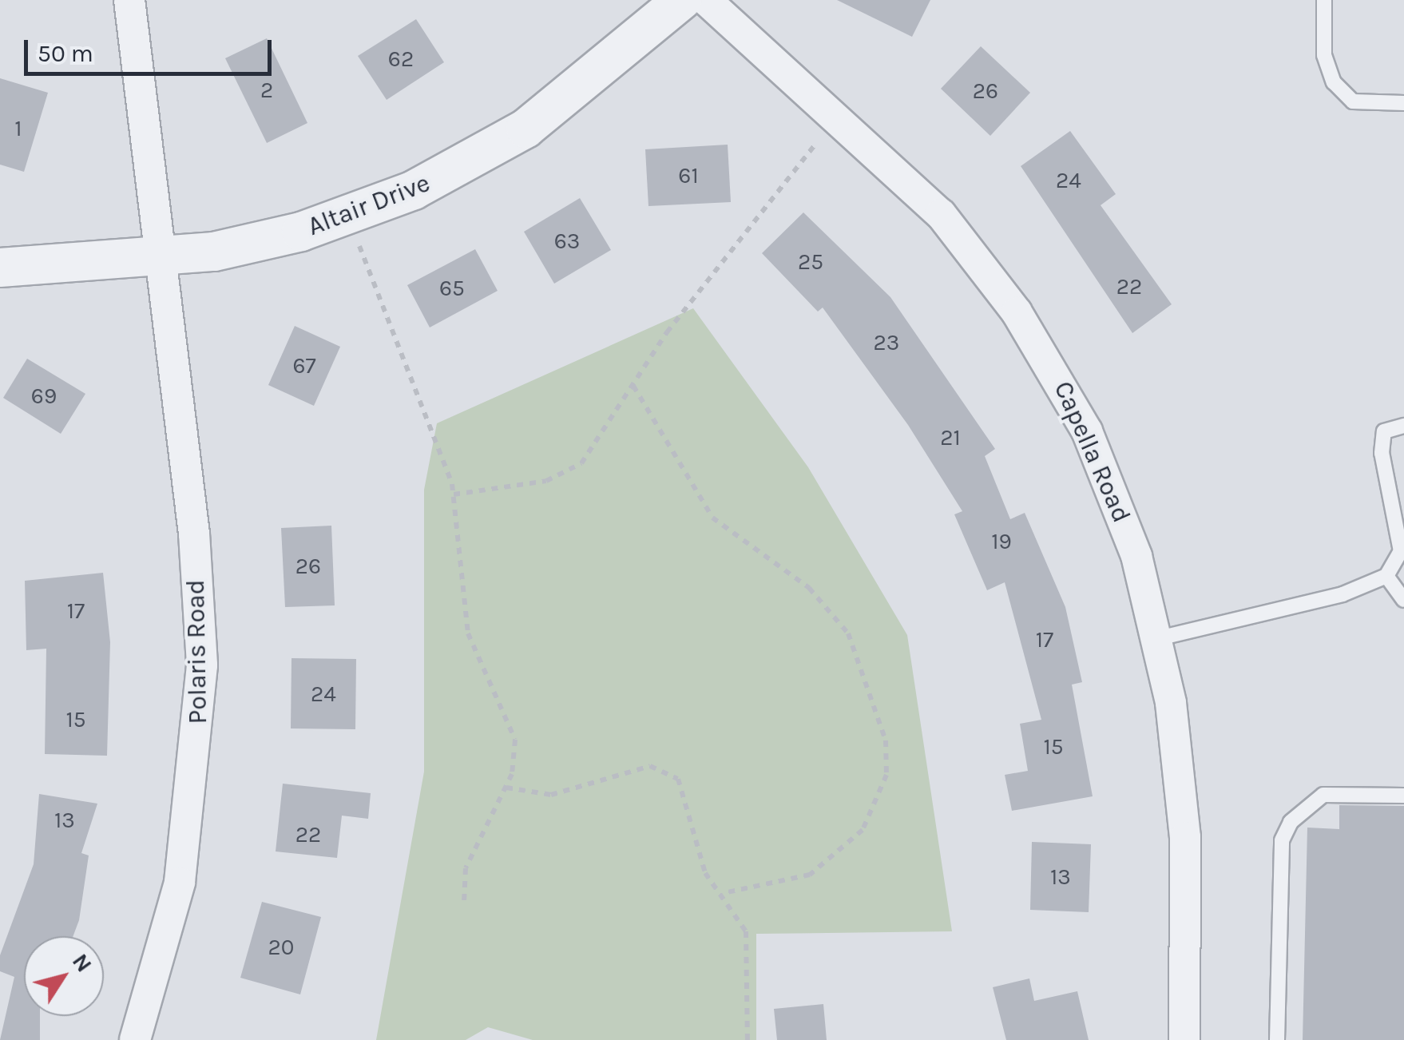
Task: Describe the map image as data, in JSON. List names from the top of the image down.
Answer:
{
  "streets": {
    "street": ["Altair Drive", "Capella Road", "Polaris Road"]
  },
  "crossings": [
    ["Altair Drive", "Polaris Road"]
  ],
  "house_numbers": [
    "62",
    "2",
    "26",
    "1",
    "61",
    "24",
    "63",
    "25",
    "22",
    "65",
    "23",
    "67",
    "69",
    "21",
    "19",
    "26",
    "17",
    "17",
    "24",
    "15",
    "15",
    "13",
    "22",
    "13",
    "20"
  ],
  "scale_bar": "50 m",
  "north": "top right"
}
